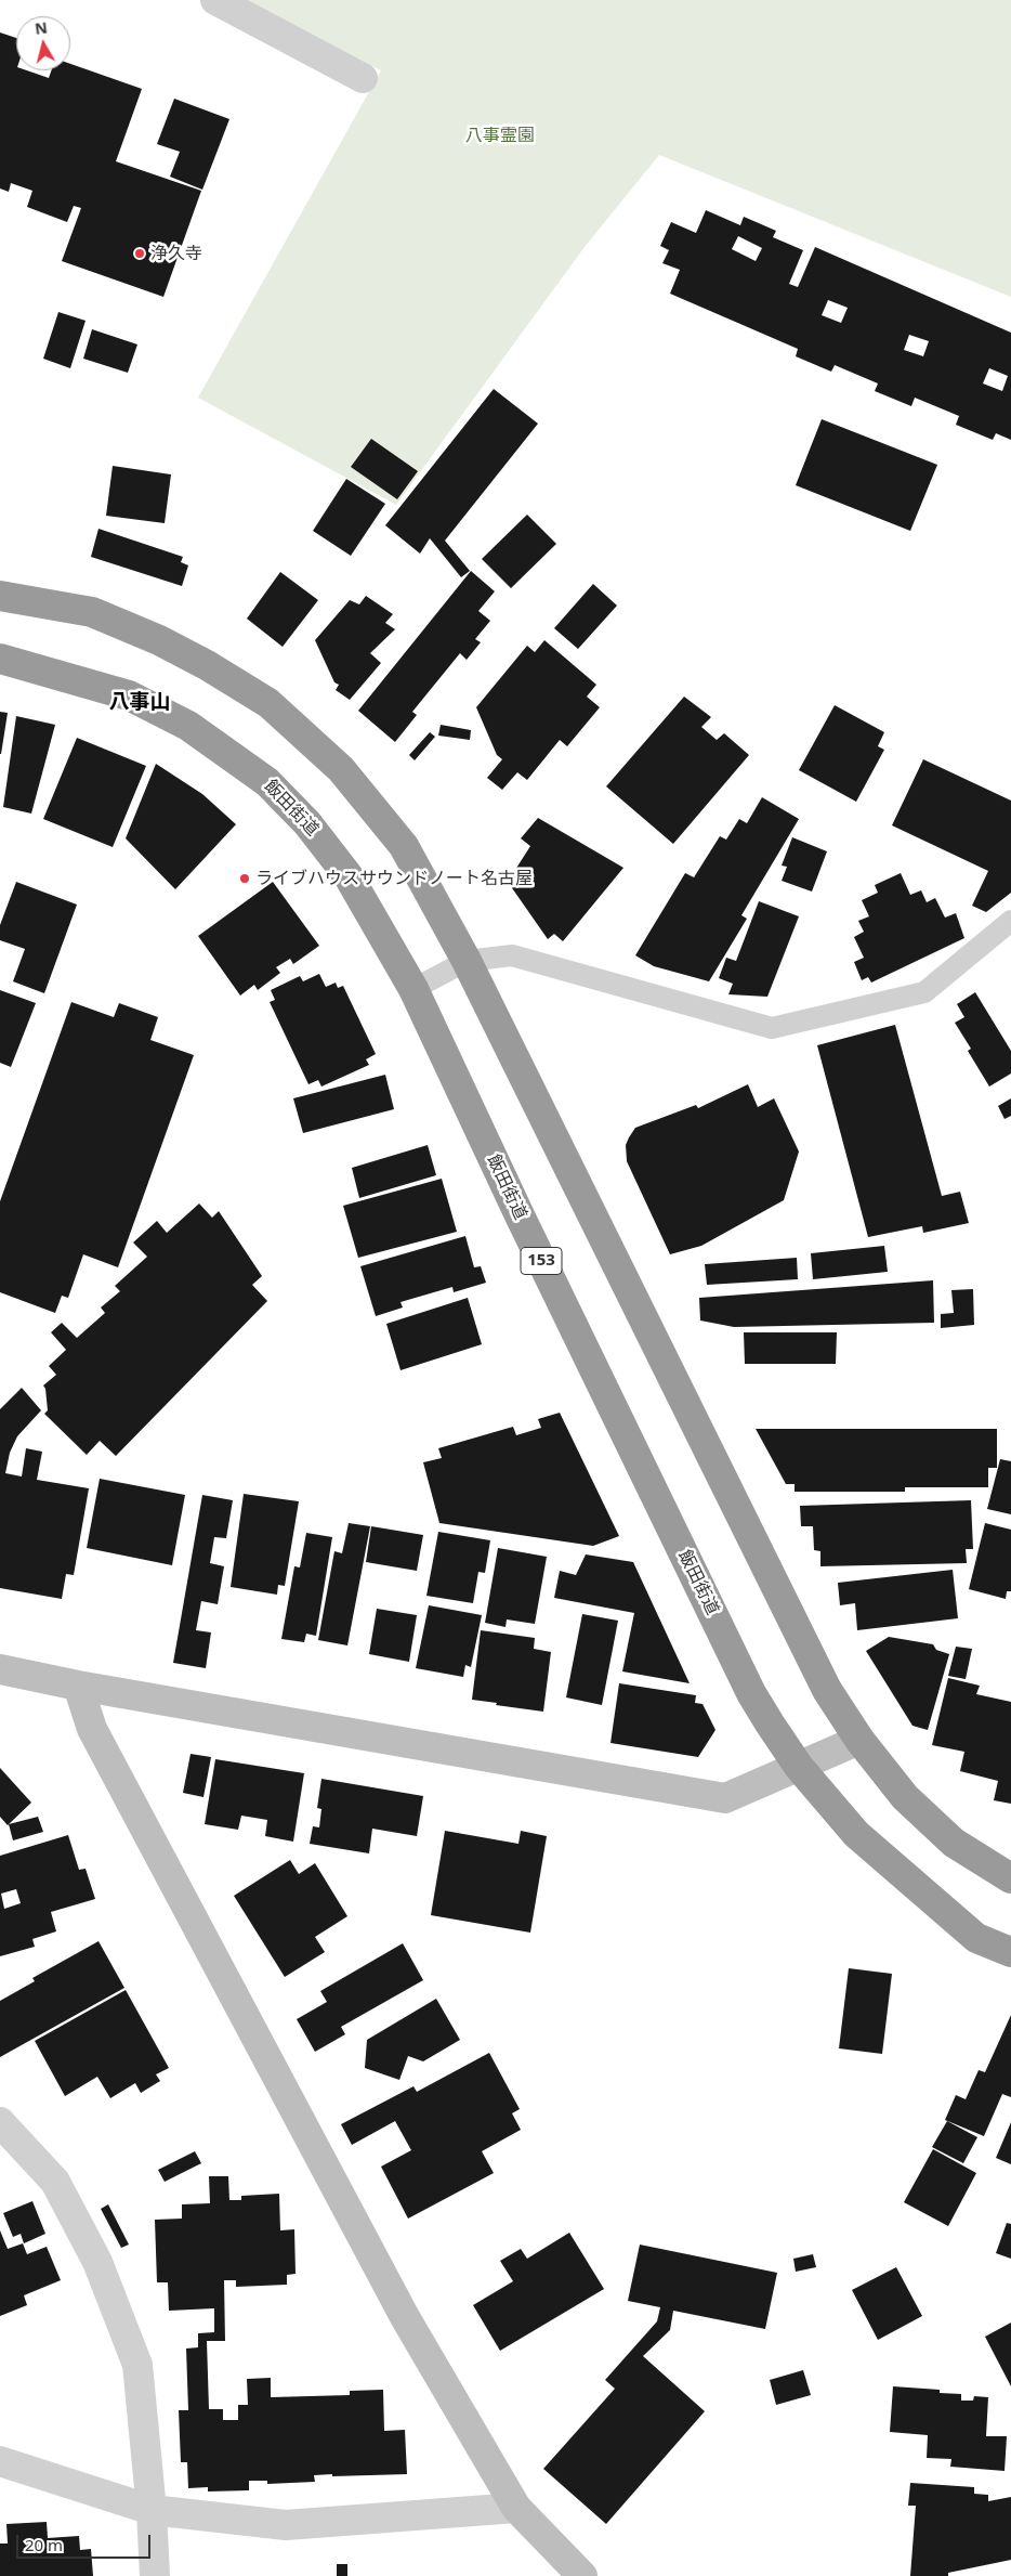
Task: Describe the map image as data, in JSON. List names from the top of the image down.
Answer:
{
  "streets": {
    "highway": ["飯田街道", "153"]
  },
  "districts": ["八事山"],
  "parks": ["八事霊園"],
  "places": ["浄久寺", "ライブハウスサウンドノート名古屋"],
  "scale_bar": "20 m",
  "north": "top"
}
